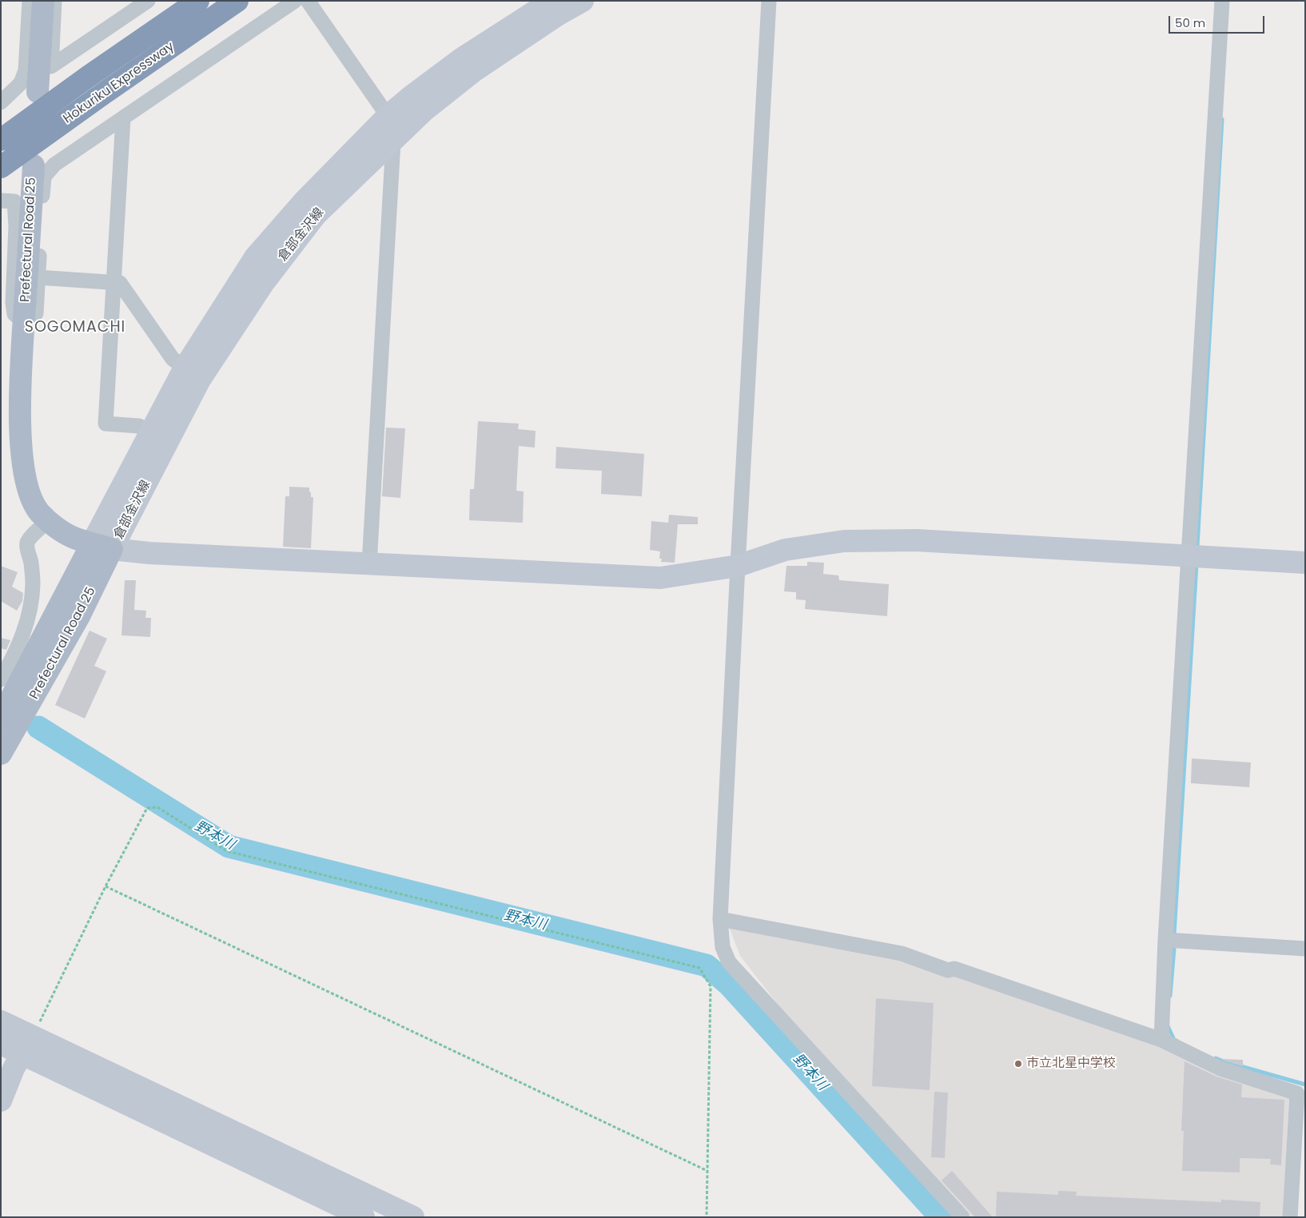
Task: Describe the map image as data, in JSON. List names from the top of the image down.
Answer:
{
  "streets": {
    "highway": ["Hokuriku Expressway"],
    "main road": ["Prefectural Road 25"],
    "street": ["倉部金沢線"]
  },
  "crossings": [
    ["倉部金沢線", "Prefectural Road 25"]
  ],
  "districts": ["SOGOMACHI"],
  "water": ["野本川"],
  "places": ["市立北星中学校"],
  "scale_bar": "50 m"
}
